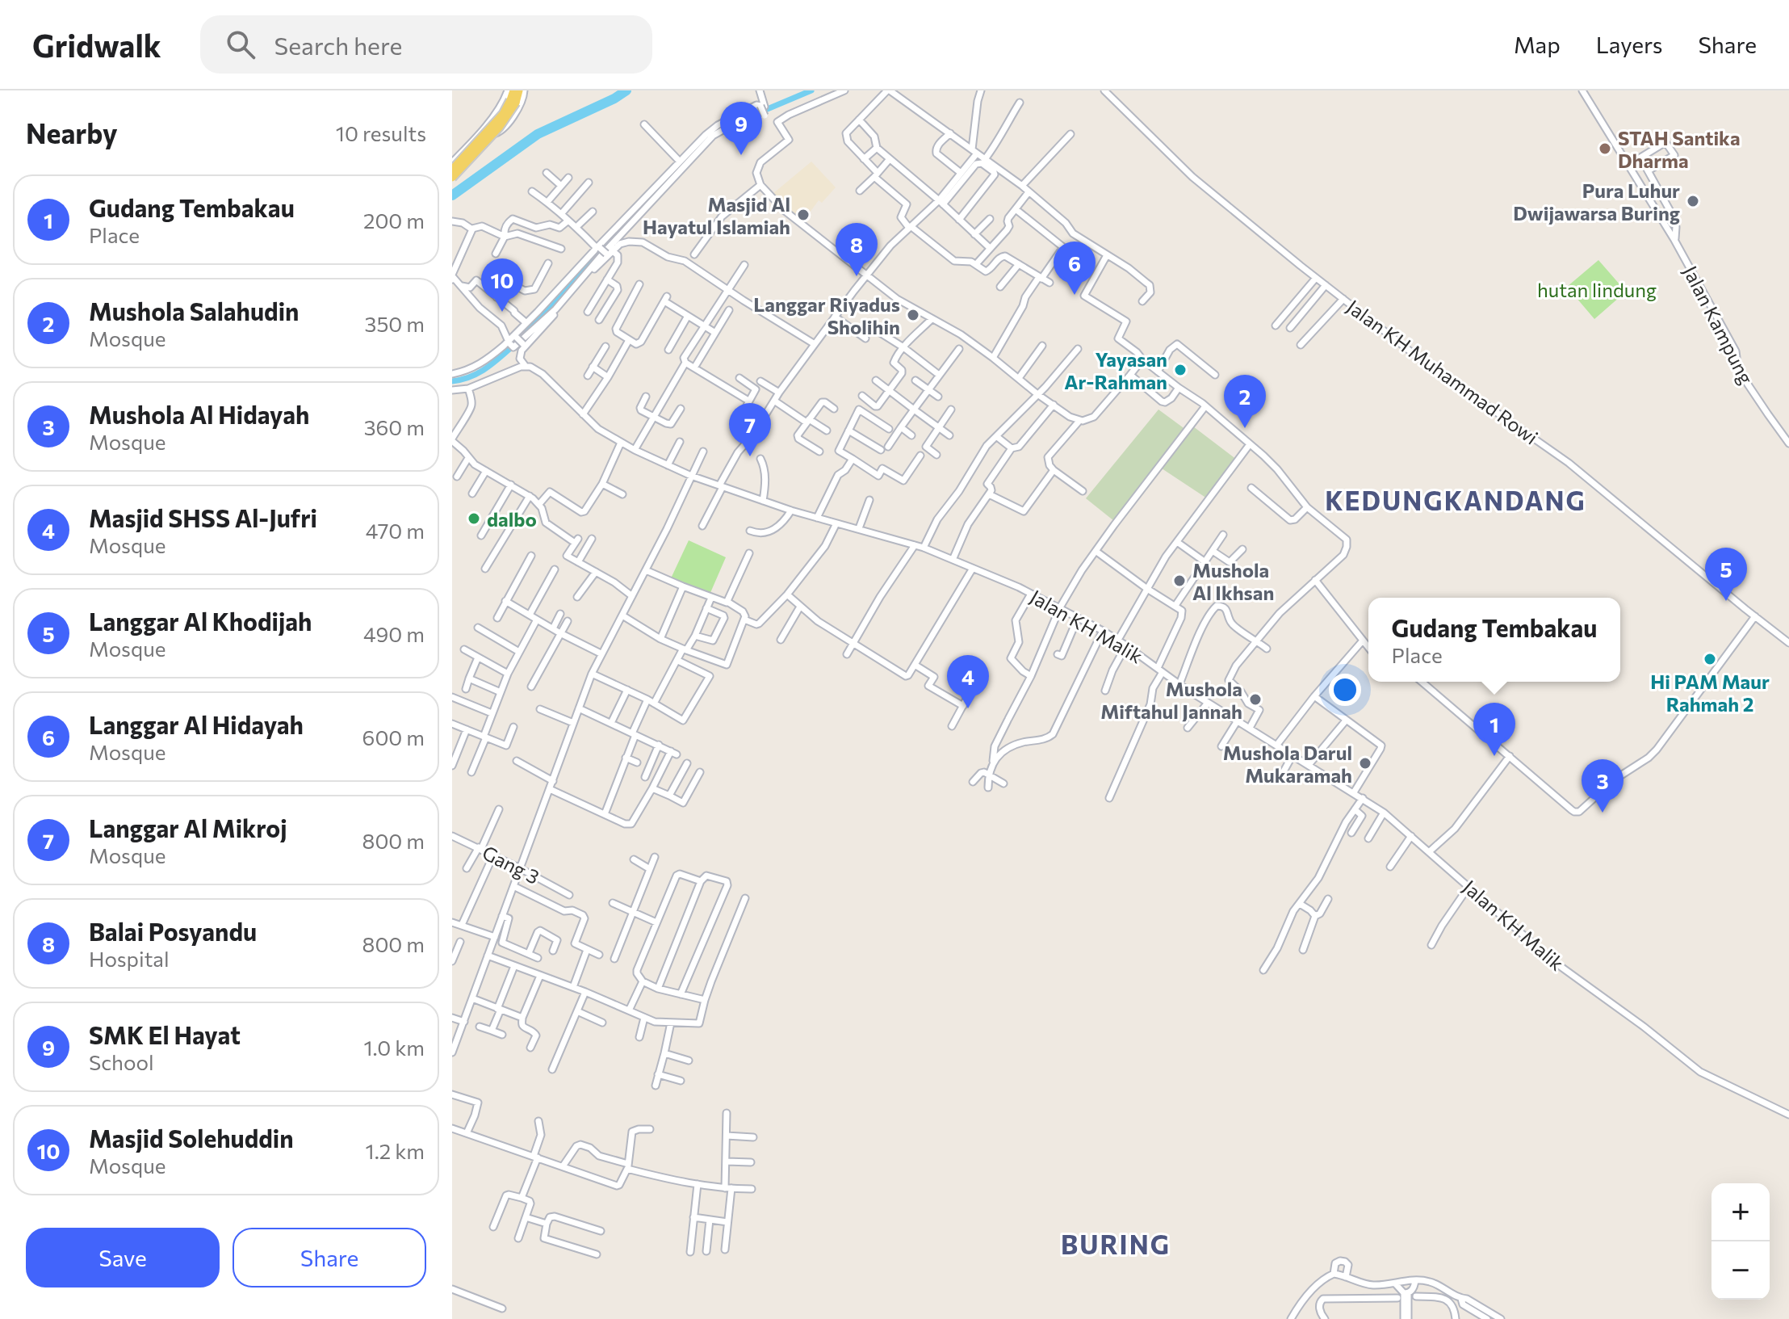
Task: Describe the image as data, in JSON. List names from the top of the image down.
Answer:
{
  "streets": {
    "street": [
      "Jalan Kampung",
      "Jalan KH Muhammad Rowi",
      "Jalan KH Malik",
      "Gang 3"
    ]
  },
  "districts": ["KEDUNGKANDANG", "BURING"],
  "parks": ["hutan lindung"],
  "places": [
    "STAH Santika Dharma",
    "Pura Luhur Dwijawarsa Buring",
    "Masjid Al Hayatul Islamiah",
    "Langgar Riyadus Sholihin",
    "Yayasan Ar-Rahman",
    "dalbo",
    "Mushola Al Ikhsan",
    "Hi PAM Maur Rahmah 2",
    "Mushola Miftahul Jannah",
    "Mushola Darul Mukaramah"
  ],
  "page": {
    "header": "Gridwalk",
    "search": "Search here",
    "nav": ["Map", "Layers", "Share"],
    "heading": ["Nearby", "10 results"],
    "pins": [
      "9",
      "8",
      "6",
      "10",
      "2",
      "7",
      "5",
      "4",
      "1",
      "3"
    ],
    "list": [
      {
        "mark": "1",
        "name": "Gudang Tembakau",
        "note": "Place",
        "value": "200 m"
      },
      {
        "mark": "2",
        "name": "Mushola Salahudin",
        "note": "Mosque",
        "value": "350 m"
      },
      {
        "mark": "3",
        "name": "Mushola Al Hidayah",
        "note": "Mosque",
        "value": "360 m"
      },
      {
        "mark": "4",
        "name": "Masjid SHSS Al-Jufri",
        "note": "Mosque",
        "value": "470 m"
      },
      {
        "mark": "5",
        "name": "Langgar Al Khodijah",
        "note": "Mosque",
        "value": "490 m"
      },
      {
        "mark": "6",
        "name": "Langgar Al Hidayah",
        "note": "Mosque",
        "value": "600 m"
      },
      {
        "mark": "7",
        "name": "Langgar Al Mikroj",
        "note": "Mosque",
        "value": "800 m"
      },
      {
        "mark": "8",
        "name": "Balai Posyandu",
        "note": "Hospital",
        "value": "800 m"
      },
      {
        "mark": "9",
        "name": "SMK El Hayat",
        "note": "School",
        "value": "1.0 km"
      },
      {
        "mark": "10",
        "name": "Masjid Solehuddin",
        "note": "Mosque",
        "value": "1.2 km"
      }
    ],
    "popup": ["Gudang Tembakau", "Place"],
    "map_buttons": ["+", "−"],
    "buttons": ["Save", "Share"]
  }
}
